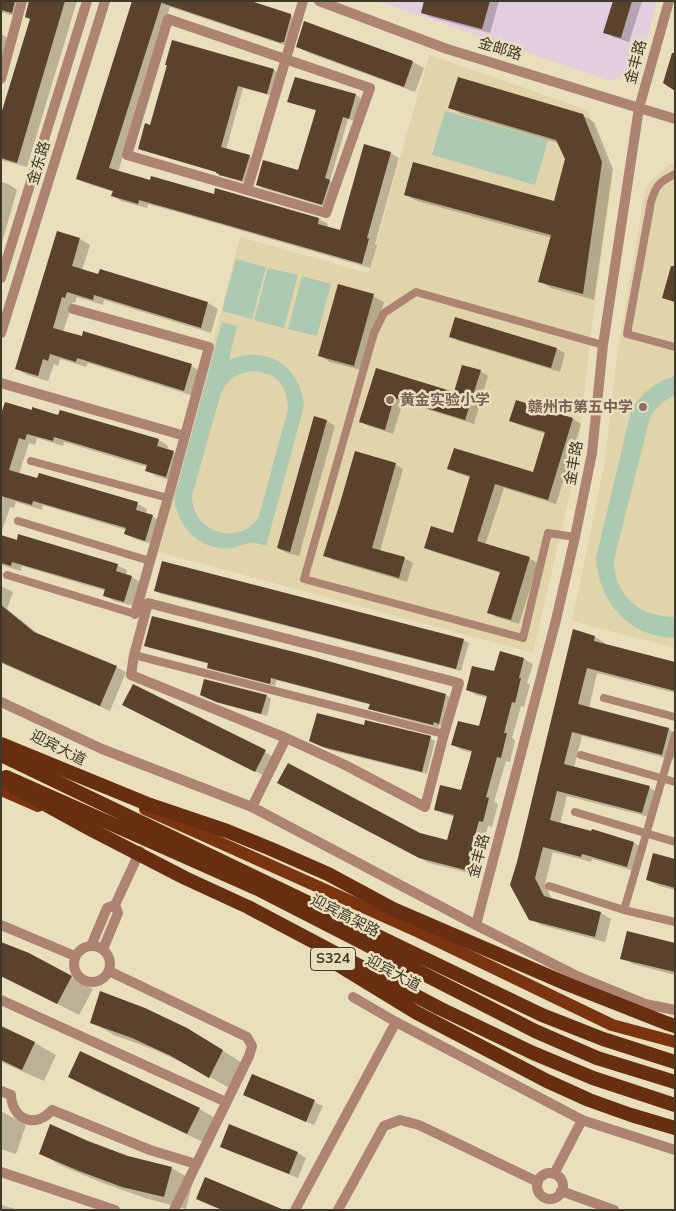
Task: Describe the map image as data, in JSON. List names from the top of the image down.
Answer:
{
  "streets": {
    "highway": ["迎宾高架路"],
    "main road": ["迎宾大道", "S324"],
    "street": ["金邮路", "金丰路", "金东路"]
  },
  "crossings": [
    ["金邮路", "金丰路"]
  ],
  "places": ["黄金实验小学", "赣州市第五中学"]
}
